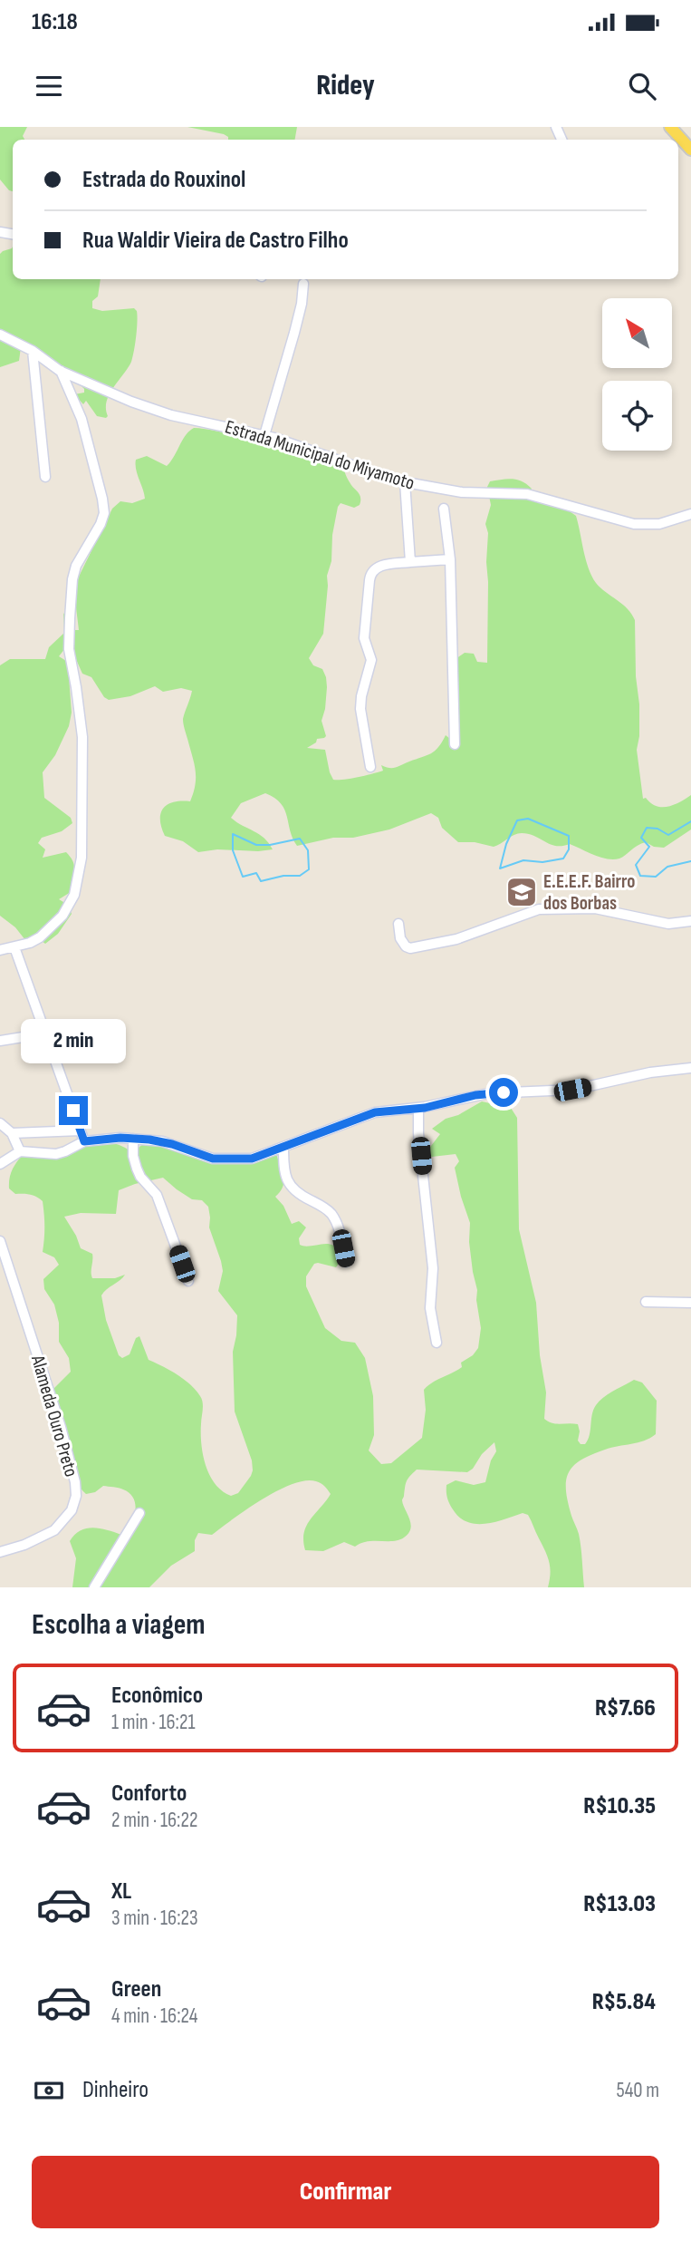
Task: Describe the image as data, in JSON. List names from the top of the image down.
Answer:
{
  "streets": {
    "street": ["Estrada Municipal do Miyamoto", "Alameda Ouro Preto"]
  },
  "places": {
    "school or university": ["E.E.E.F. Bairro dos Borbas"]
  },
  "north": "top left",
  "page": {
    "status": "16:18",
    "header": "Ridey",
    "banner": ["Estrada do Rouxinol", "Rua Waldir Vieira de Castro Filho"],
    "bubble": "2 min",
    "heading": "Escolha a viagem",
    "list": [
      {
        "name": "Econômico",
        "note": "1 min · 16:21",
        "value": "R$7.66"
      },
      {
        "name": "Conforto",
        "note": "2 min · 16:22",
        "value": "R$10.35"
      },
      {
        "name": "XL",
        "note": "3 min · 16:23",
        "value": "R$13.03"
      },
      {
        "name": "Green",
        "note": "4 min · 16:24",
        "value": "R$5.84"
      }
    ],
    "pay": ["Dinheiro", "540 m"],
    "buttons": "Confirmar"
  }
}
